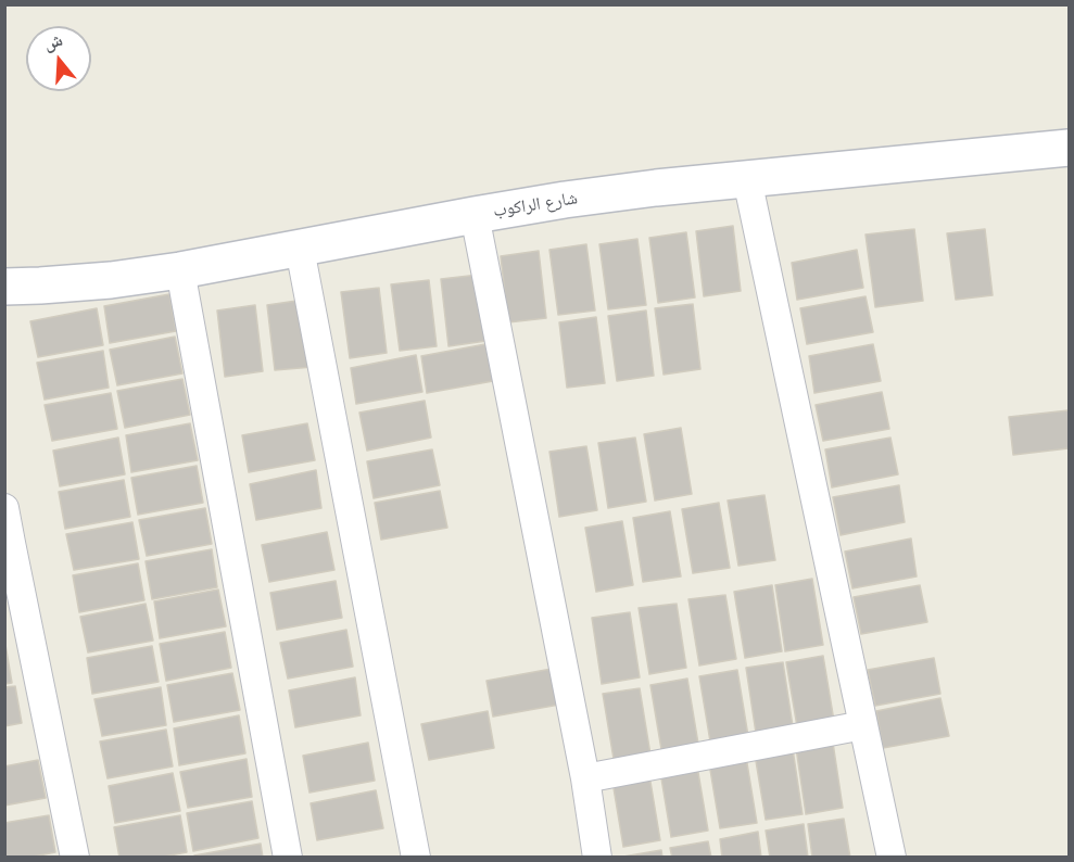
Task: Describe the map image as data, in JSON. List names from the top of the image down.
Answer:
{
  "streets": {
    "street": ["شارع الراكوب"]
  },
  "north": "top"
}
